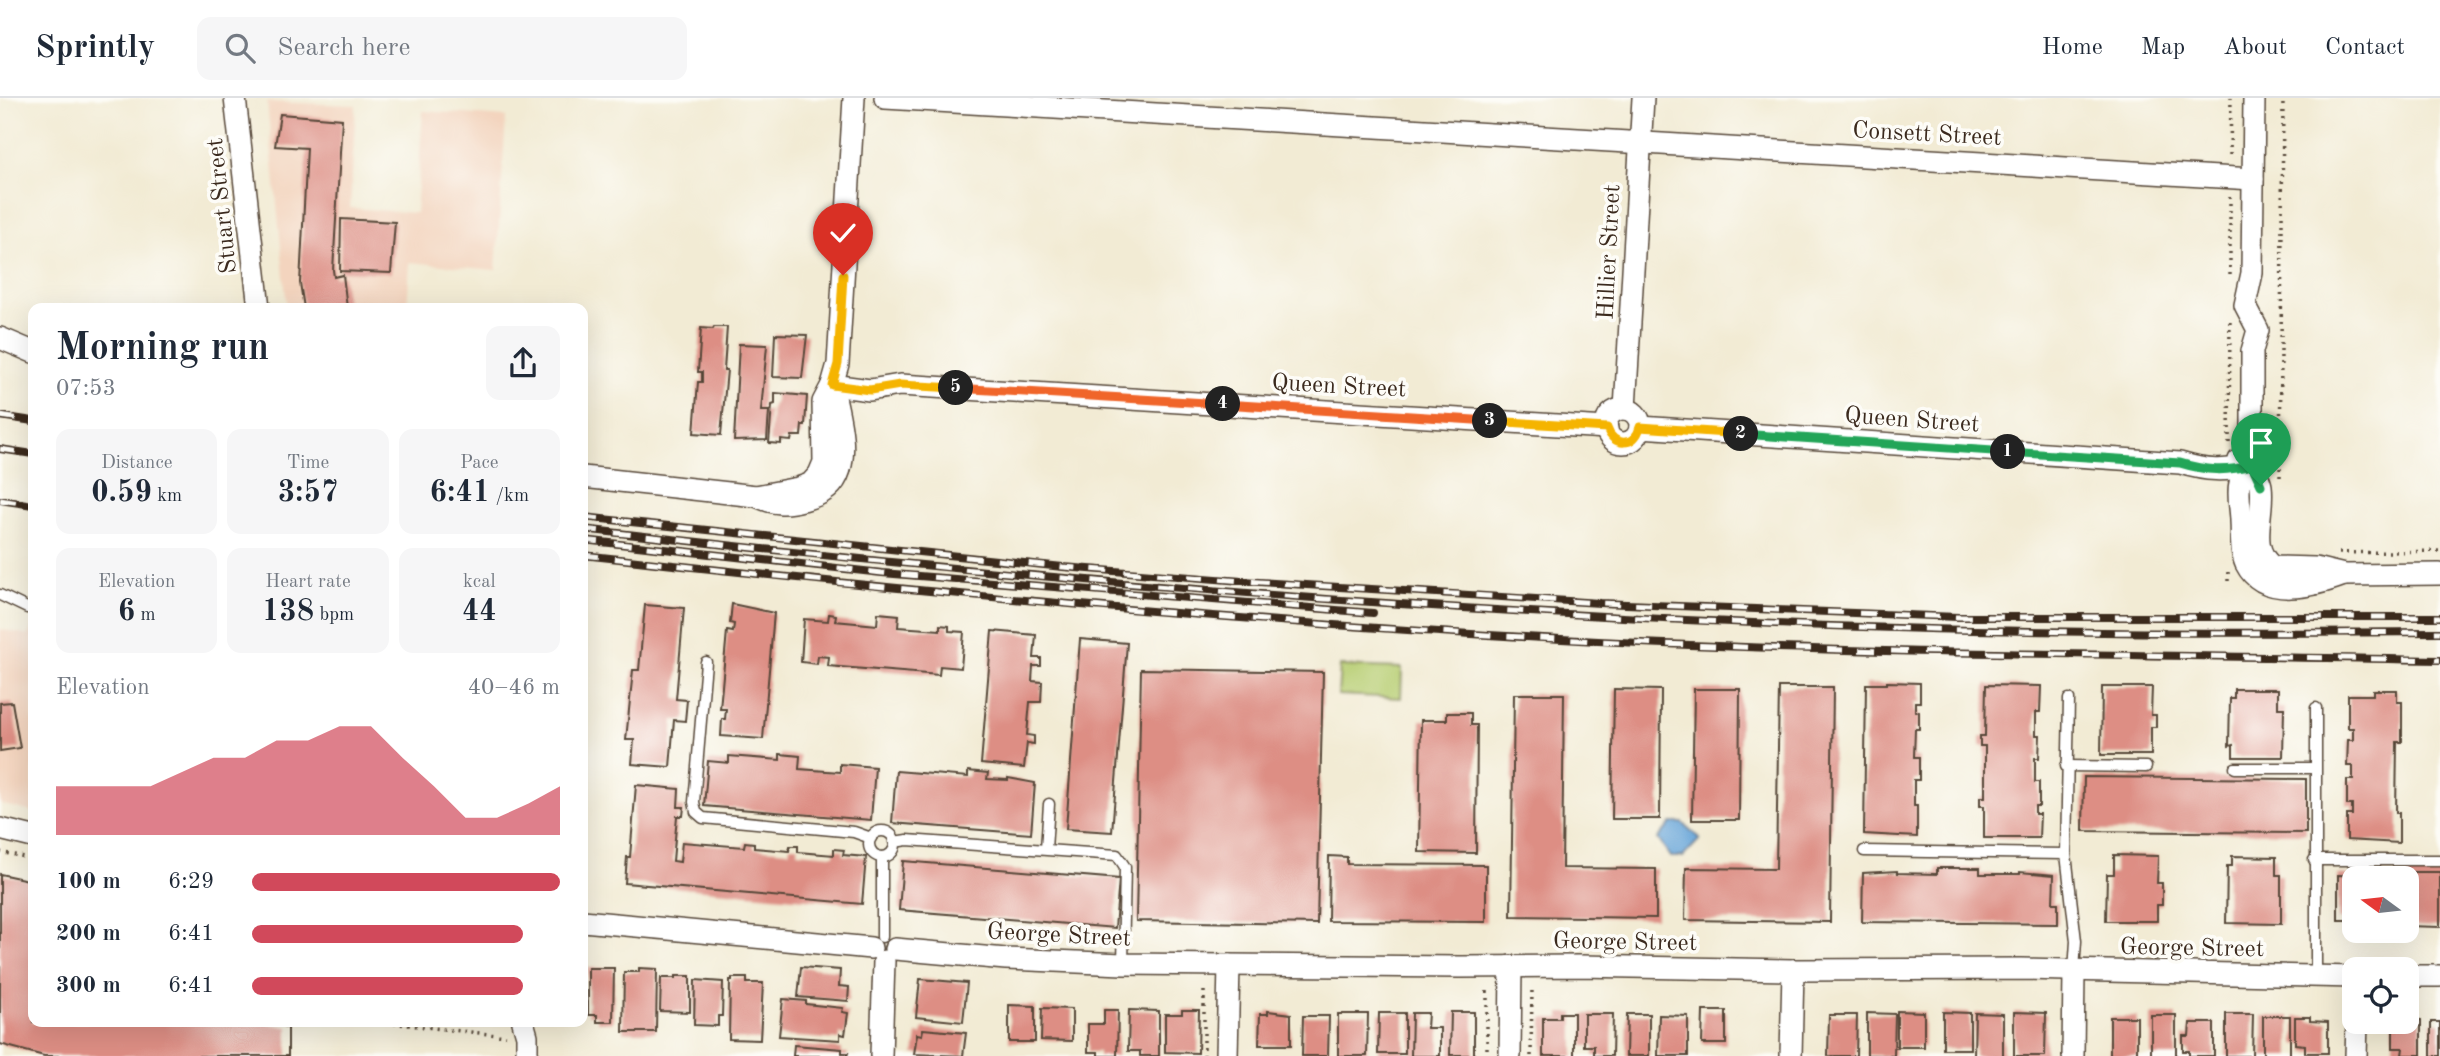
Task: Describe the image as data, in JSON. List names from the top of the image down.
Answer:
{
  "streets": {
    "street": [
      "Consett Street",
      "Stuart Street",
      "Hillier Street",
      "Queen Street",
      "George Street"
    ]
  },
  "crossings": [
    ["Consett Street", "Hillier Street"],
    ["Hillier Street", "Queen Street"]
  ],
  "north": "left",
  "page": {
    "header": "Sprintly",
    "search": "Search here",
    "nav": [
      "Home",
      "Map",
      "About",
      "Contact"
    ],
    "heading": ["Morning run", "07:53"],
    "pins": [
      "5",
      "4",
      "3",
      "2",
      "1"
    ],
    "stats": [
      ["Distance", "0.59 km"],
      ["Time", "3:57"],
      ["Pace", "6:41 /km"],
      ["Elevation", "6 m"],
      ["Heart rate", "138 bpm"],
      ["kcal", "44"]
    ],
    "chart": ["Elevation", "40–46 m"],
    "list": [
      {
        "name": "100 m",
        "note": "6:29"
      },
      {
        "name": "200 m",
        "note": "6:41"
      },
      {
        "name": "300 m",
        "note": "6:41"
      }
    ]
  }
}
